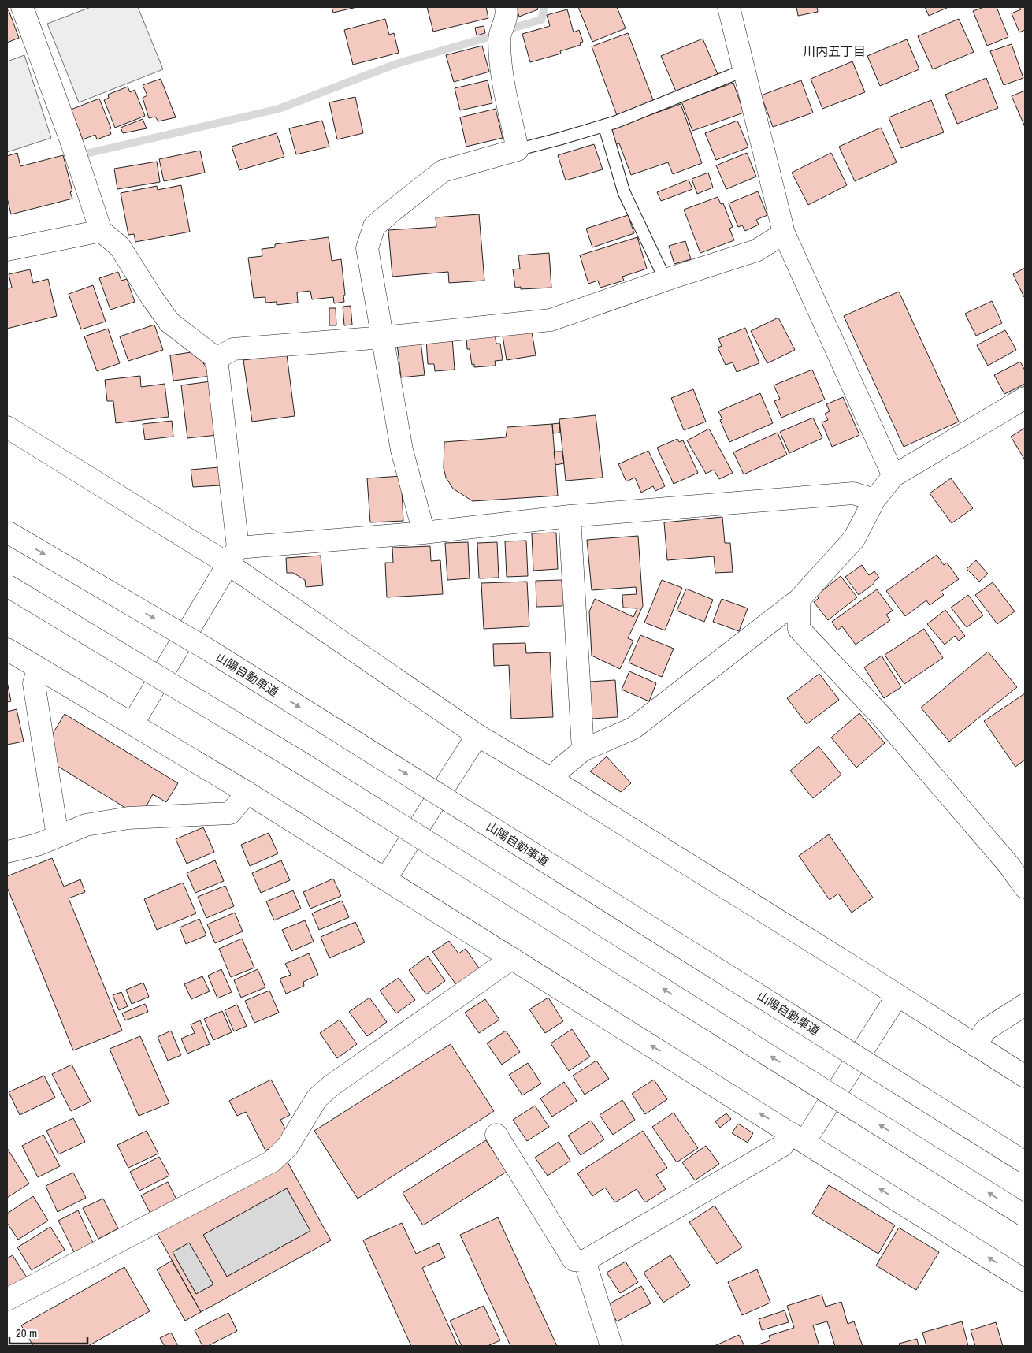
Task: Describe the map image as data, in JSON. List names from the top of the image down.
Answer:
{
  "streets": {
    "main road": ["山陽自動車道"]
  },
  "districts": ["川内五丁目"],
  "scale_bar": "20 m"
}
